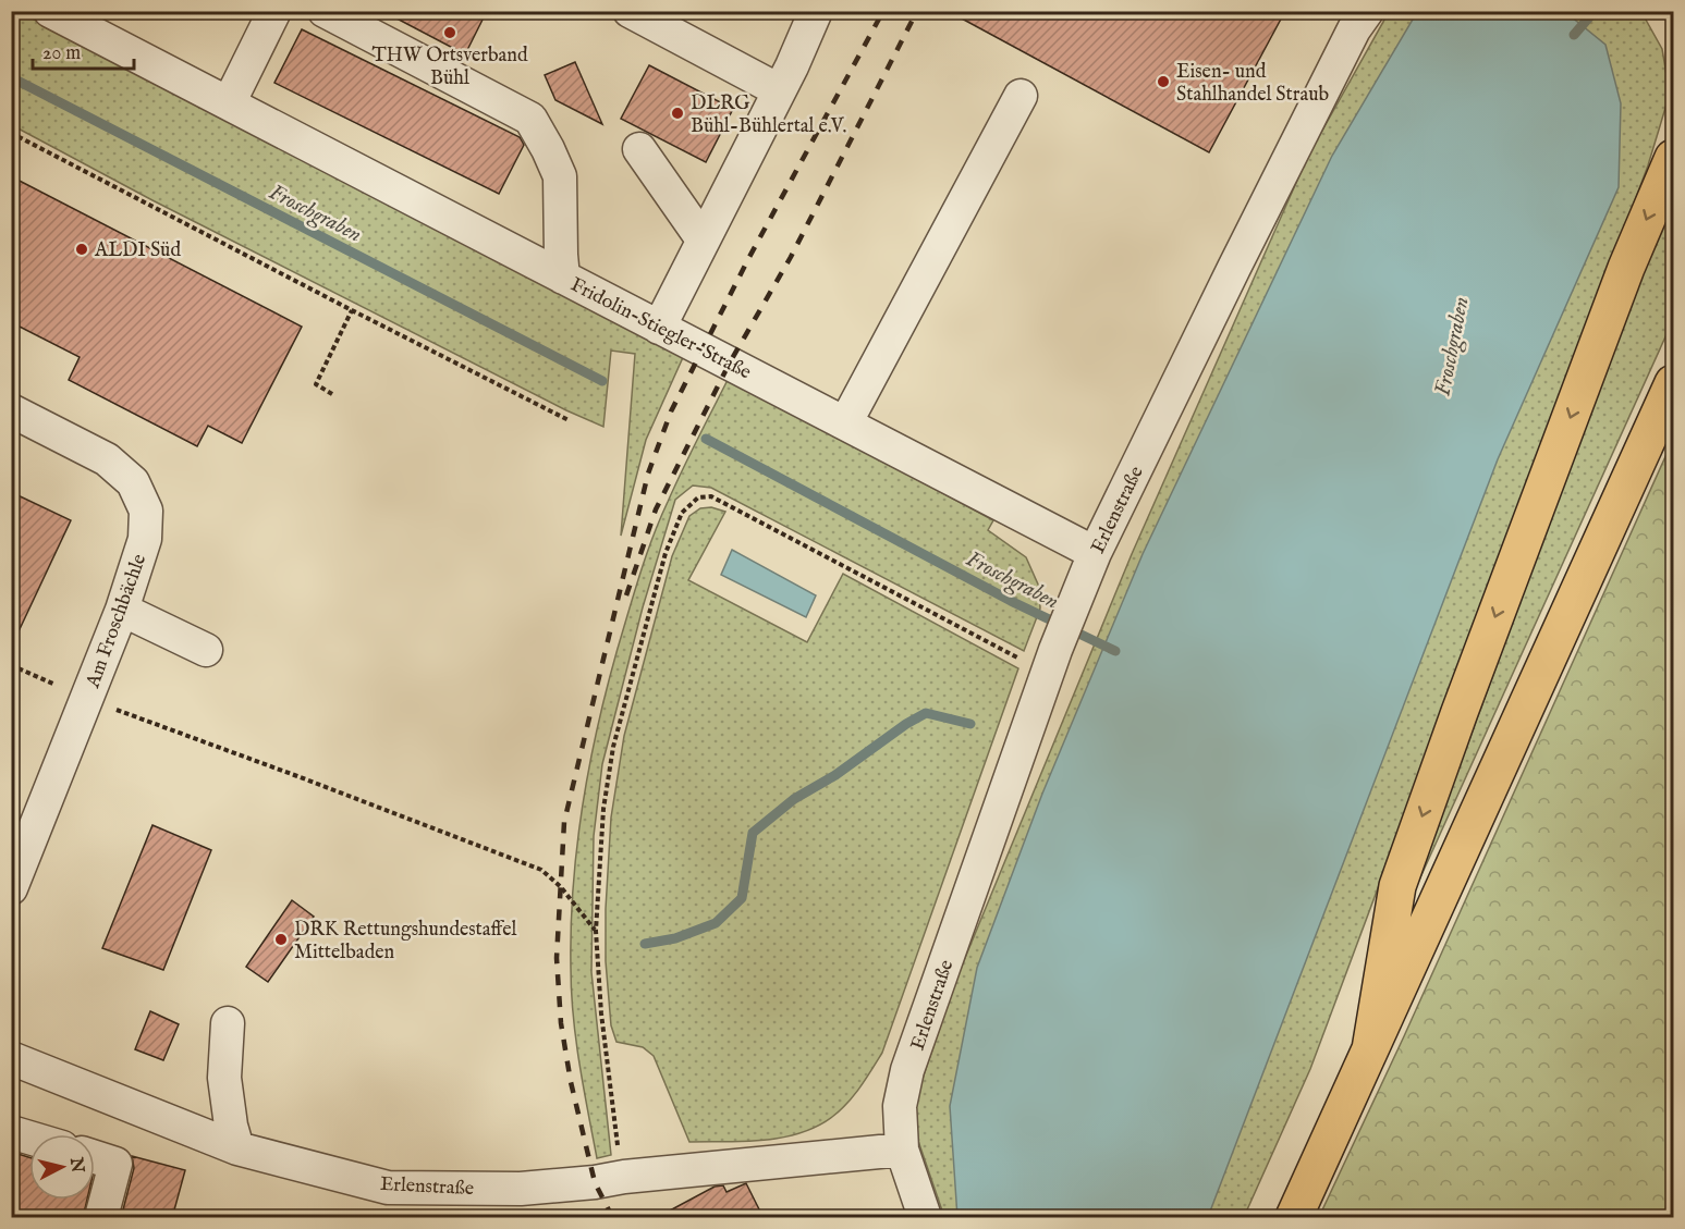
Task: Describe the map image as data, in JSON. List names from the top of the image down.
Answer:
{
  "streets": {
    "street": ["Fridolin-Stiegler-Straße", "Erlenstraße", "Am Froschbächle"]
  },
  "crossings": [
    ["Fridolin-Stiegler-Straße", "Erlenstraße"]
  ],
  "water": ["Froschgraben"],
  "places": [
    "THW Ortsverband Bühl",
    "Eisen- und Stahlhandel Straub",
    "DLRG Bühl-Bühlertal e.V.",
    "ALDI Süd",
    "DRK Rettungshundestaffel Mittelbaden"
  ],
  "scale_bar": "20 m",
  "north": "right"
}
